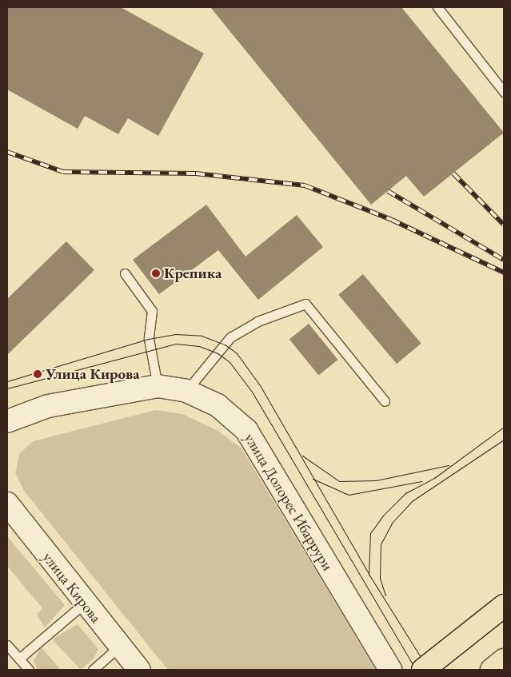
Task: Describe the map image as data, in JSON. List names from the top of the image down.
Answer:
{
  "streets": {
    "main road": ["улица Долорес Ибаррури", "улица Кирова"]
  },
  "places": ["Крепика", "Улица Кирова"]
}
